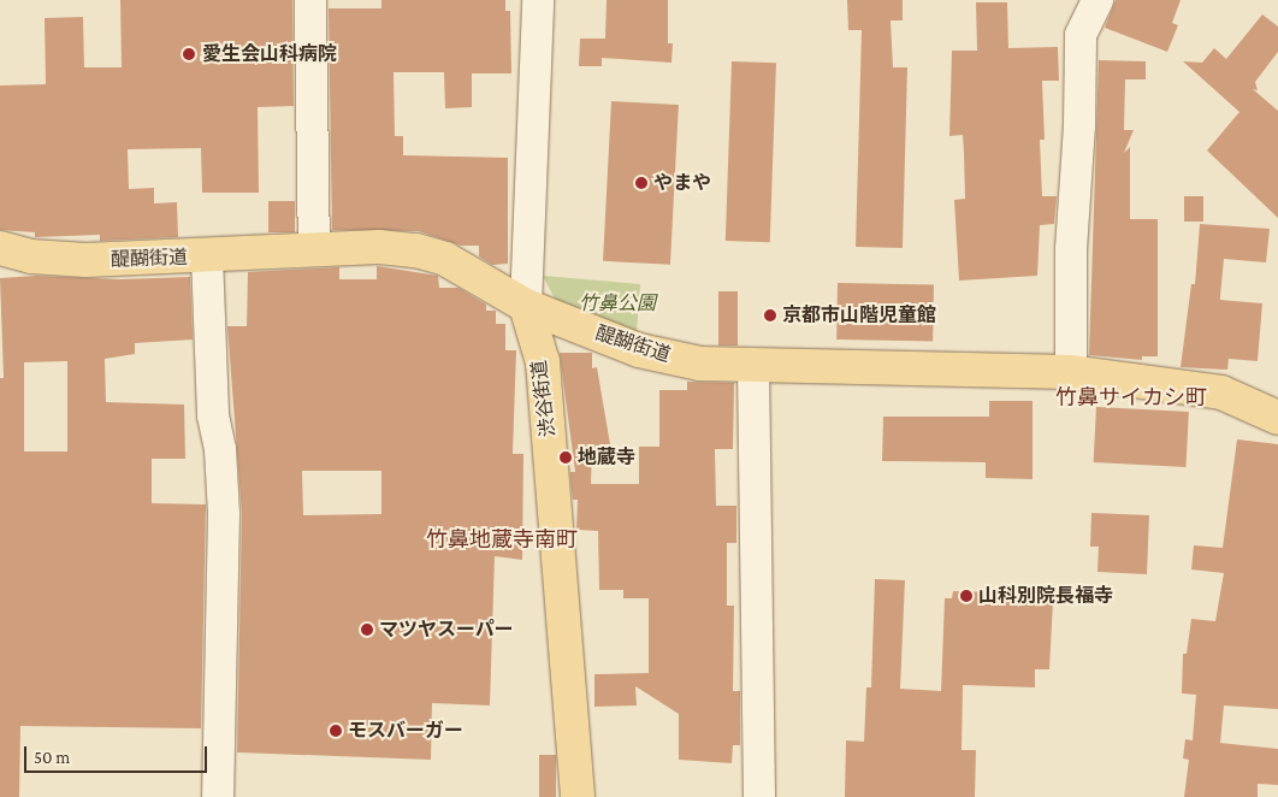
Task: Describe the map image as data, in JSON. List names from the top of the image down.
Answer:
{
  "streets": {
    "main road": ["醍醐街道", "渋谷街道"]
  },
  "crossings": [
    ["醍醐街道", "渋谷街道"]
  ],
  "districts": ["竹鼻サイカシ町", "竹鼻地蔵寺南町"],
  "parks": ["竹鼻公園"],
  "places": [
    "愛生会山科病院",
    "やまや",
    "京都市山階児童館",
    "地蔵寺",
    "山科別院長福寺",
    "マツヤスーパー",
    "モスバーガー"
  ],
  "scale_bar": "50 m"
}
